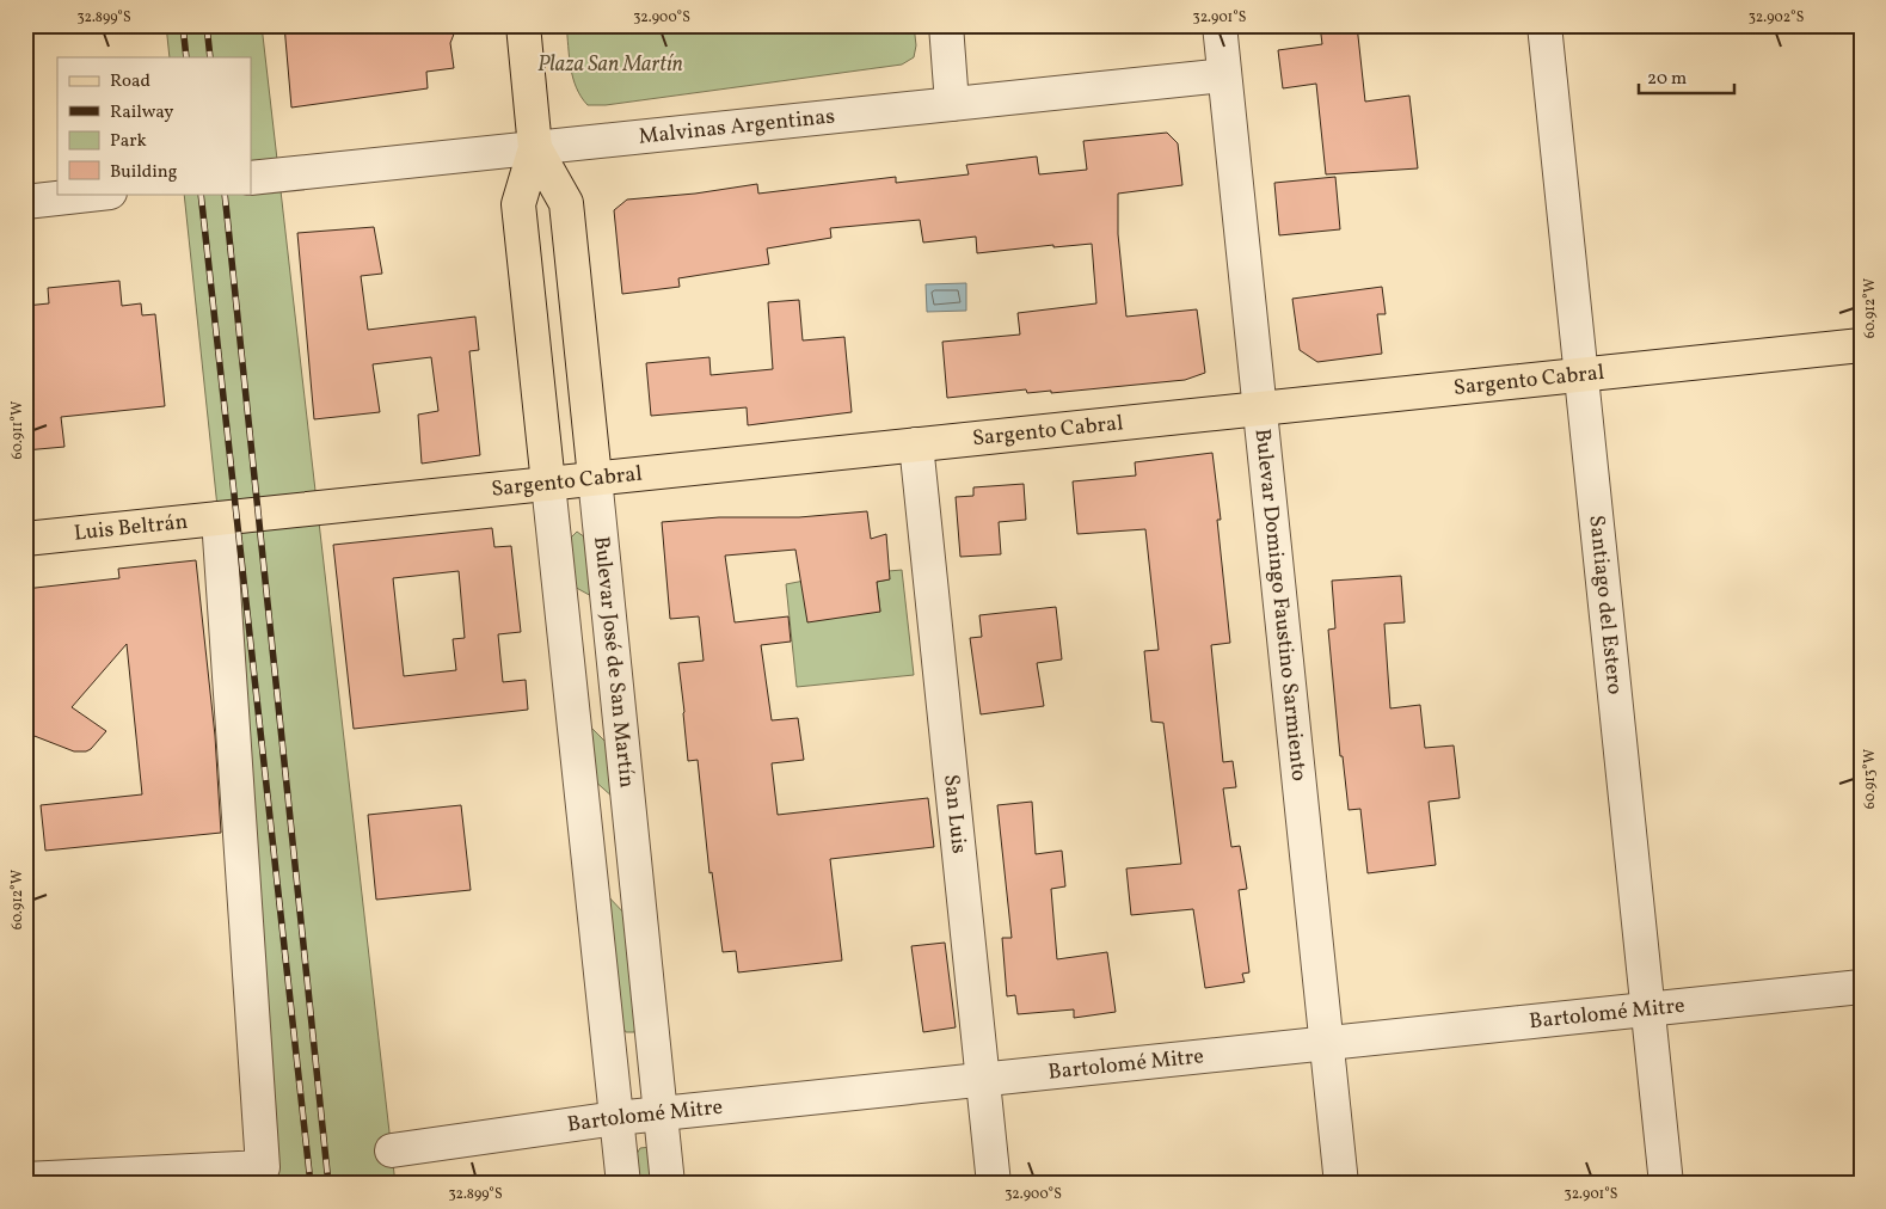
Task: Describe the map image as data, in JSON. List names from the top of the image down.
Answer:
{
  "streets": {
    "main road": ["Sargento Cabral", "Luis Beltrán", "Bulevar José de San Martín"],
    "street": [
      "Malvinas Argentinas",
      "Bulevar Domingo Faustino Sarmiento",
      "Santiago del Estero",
      "San Luis",
      "Bartolomé Mitre"
    ]
  },
  "crossings": [
    ["Malvinas Argentinas", "Bulevar Domingo Faustino Sarmiento"],
    ["Malvinas Argentinas", "Bulevar José de San Martín"],
    ["Sargento Cabral", "Luis Beltrán"],
    ["Sargento Cabral", "Bulevar Domingo Faustino Sarmiento"],
    ["Sargento Cabral", "Santiago del Estero"],
    ["Sargento Cabral", "Bulevar José de San Martín"],
    ["Sargento Cabral", "San Luis"],
    ["Bulevar Domingo Faustino Sarmiento", "Bartolomé Mitre"],
    ["Santiago del Estero", "Bartolomé Mitre"],
    ["Bulevar José de San Martín", "Bartolomé Mitre"],
    ["San Luis", "Bartolomé Mitre"]
  ],
  "parks": ["Plaza San Martín"],
  "legend": [
    "Road",
    "Railway",
    "Park",
    "Building"
  ],
  "scale_bar": "20 m",
  "coordinates": [
    "32.899°S",
    "32.900°S",
    "32.901°S",
    "32.902°S",
    "60.912°W",
    "60.911°W",
    "60.913°W"
  ]
}
